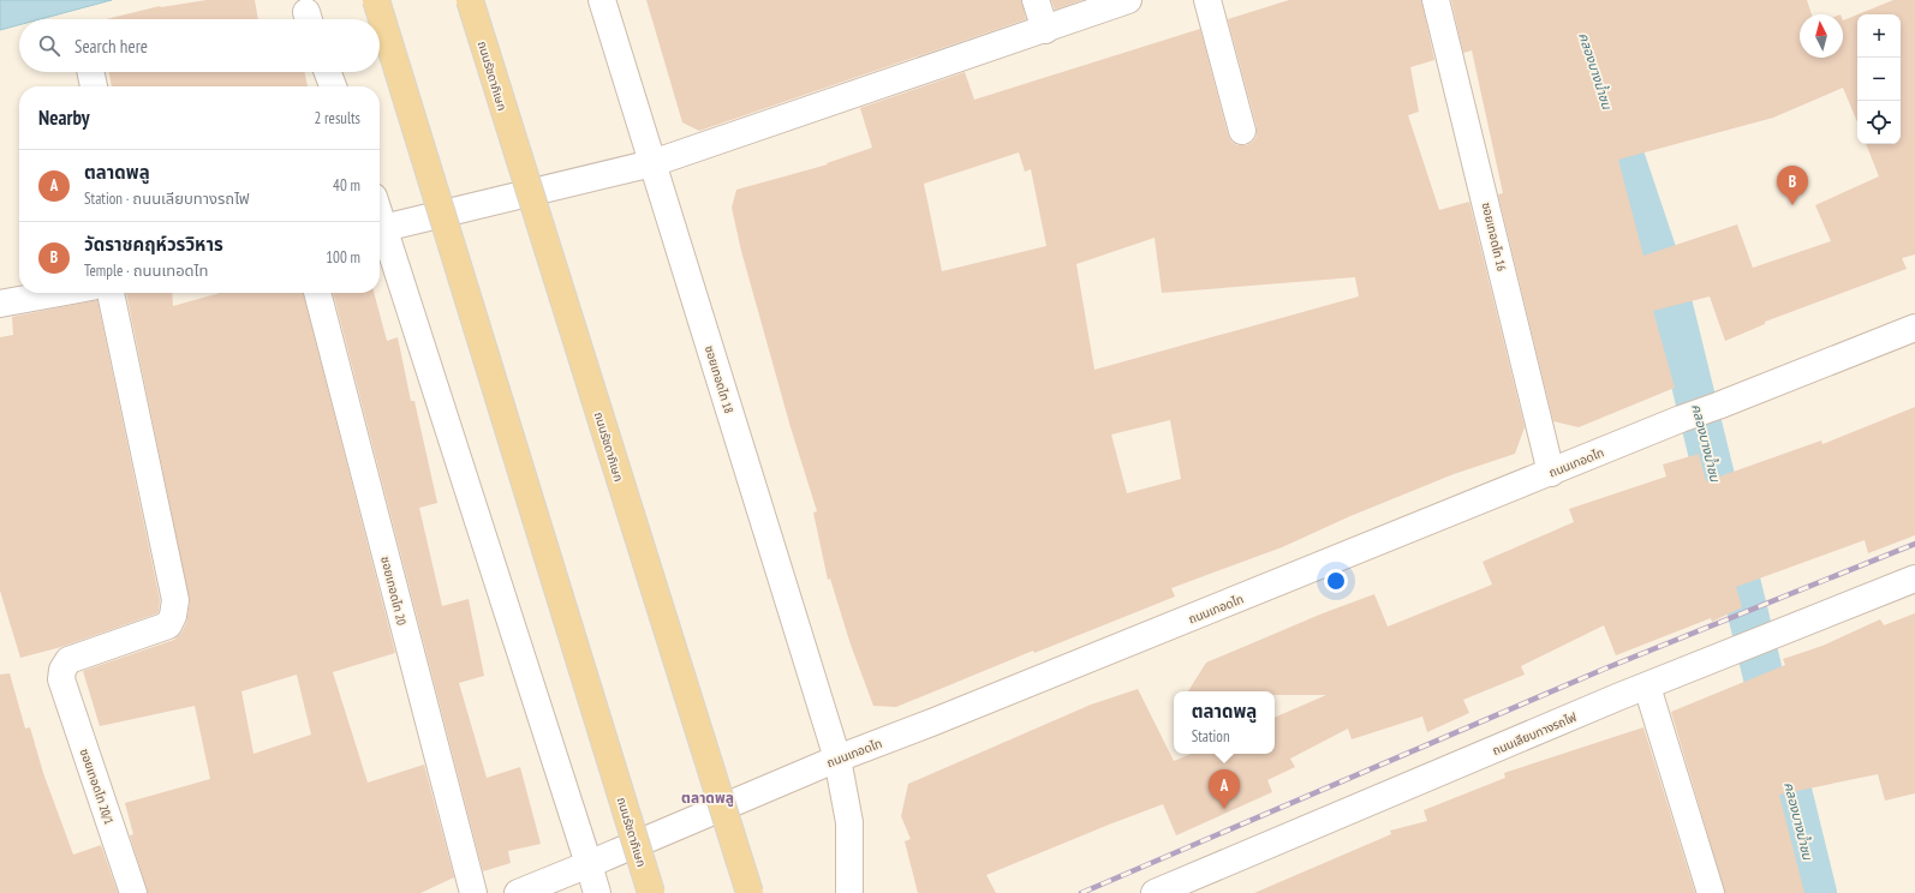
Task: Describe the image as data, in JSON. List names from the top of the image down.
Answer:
{
  "streets": {
    "main road": ["ถนนรัชดาภิเษก"],
    "street": [
      "ซอยเทอดไท 16",
      "ซอยเทอดไท 18",
      "ถนนเทอดไท",
      "ซอยเทอดไท 20",
      "ถนนเลียบทางรถไฟ",
      "ซอยเทอดไท 20/1"
    ]
  },
  "crossings": [
    ["ซอยเทอดไท 16", "ถนนเทอดไท"],
    ["ซอยเทอดไท 18", "ถนนเทอดไท"]
  ],
  "districts": ["ตลาดพลู"],
  "water": ["คลองบางน้ำชน"],
  "north": "top",
  "page": {
    "map_buttons": ["+", "−"],
    "search": "Search here",
    "heading": ["Nearby", "2 results"],
    "list": [
      {
        "mark": "A",
        "name": "ตลาดพลู",
        "note": "Station · ถนนเลียบทางรถไฟ",
        "value": "40 m"
      },
      {
        "mark": "B",
        "name": "วัดราชคฤห์วรวิหาร",
        "note": "Temple · ถนนเทอดไท",
        "value": "100 m"
      }
    ],
    "pins": ["B", "A"],
    "popup": ["ตลาดพลู", "Station"]
  }
}
